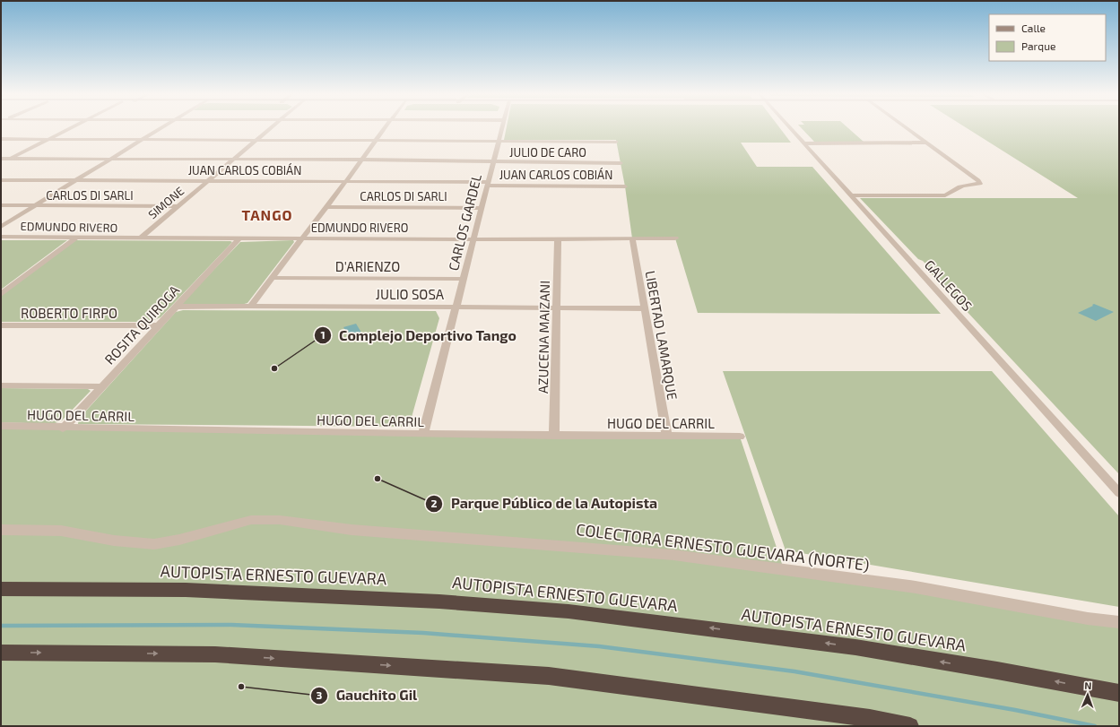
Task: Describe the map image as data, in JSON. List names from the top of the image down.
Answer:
{
  "streets": {
    "highway": ["AUTOPISTA ERNESTO GUEVARA"],
    "street": [
      "JULIO DE CARO",
      "JUAN CARLOS COBIÁN",
      "CARLOS DI SARLI",
      "SIMONE",
      "CARLOS GARDEL",
      "EDMUNDO RIVERO",
      "D'ARIENZO",
      "GALLEGOS",
      "JULIO SOSA",
      "ROBERTO FIRPO",
      "ROSITA QUIROGA",
      "LIBERTAD LAMARQUE",
      "AZUCENA MAIZANI",
      "HUGO DEL CARRIL",
      "COLECTORA ERNESTO GUEVARA (NORTE)"
    ]
  },
  "crossings": [
    ["JULIO DE CARO", "SIMONE"],
    ["JULIO DE CARO", "CARLOS GARDEL"],
    ["JUAN CARLOS COBIÁN", "SIMONE"],
    ["JUAN CARLOS COBIÁN", "CARLOS GARDEL"],
    ["CARLOS DI SARLI", "SIMONE"],
    ["CARLOS DI SARLI", "CARLOS GARDEL"],
    ["SIMONE", "EDMUNDO RIVERO"],
    ["CARLOS GARDEL", "EDMUNDO RIVERO"],
    ["CARLOS GARDEL", "D'ARIENZO"],
    ["CARLOS GARDEL", "JULIO SOSA"],
    ["CARLOS GARDEL", "HUGO DEL CARRIL"],
    ["EDMUNDO RIVERO", "ROSITA QUIROGA"],
    ["EDMUNDO RIVERO", "LIBERTAD LAMARQUE"],
    ["EDMUNDO RIVERO", "AZUCENA MAIZANI"],
    ["JULIO SOSA", "ROSITA QUIROGA"],
    ["JULIO SOSA", "LIBERTAD LAMARQUE"],
    ["JULIO SOSA", "AZUCENA MAIZANI"],
    ["ROBERTO FIRPO", "ROSITA QUIROGA"],
    ["ROSITA QUIROGA", "HUGO DEL CARRIL"],
    ["LIBERTAD LAMARQUE", "HUGO DEL CARRIL"],
    ["AZUCENA MAIZANI", "HUGO DEL CARRIL"]
  ],
  "districts": ["TANGO"],
  "places": ["Complejo Deportivo Tango", "Parque Público de la Autopista", "Gauchito Gil"],
  "legend": ["Calle", "Parque"],
  "north": "top"
}
